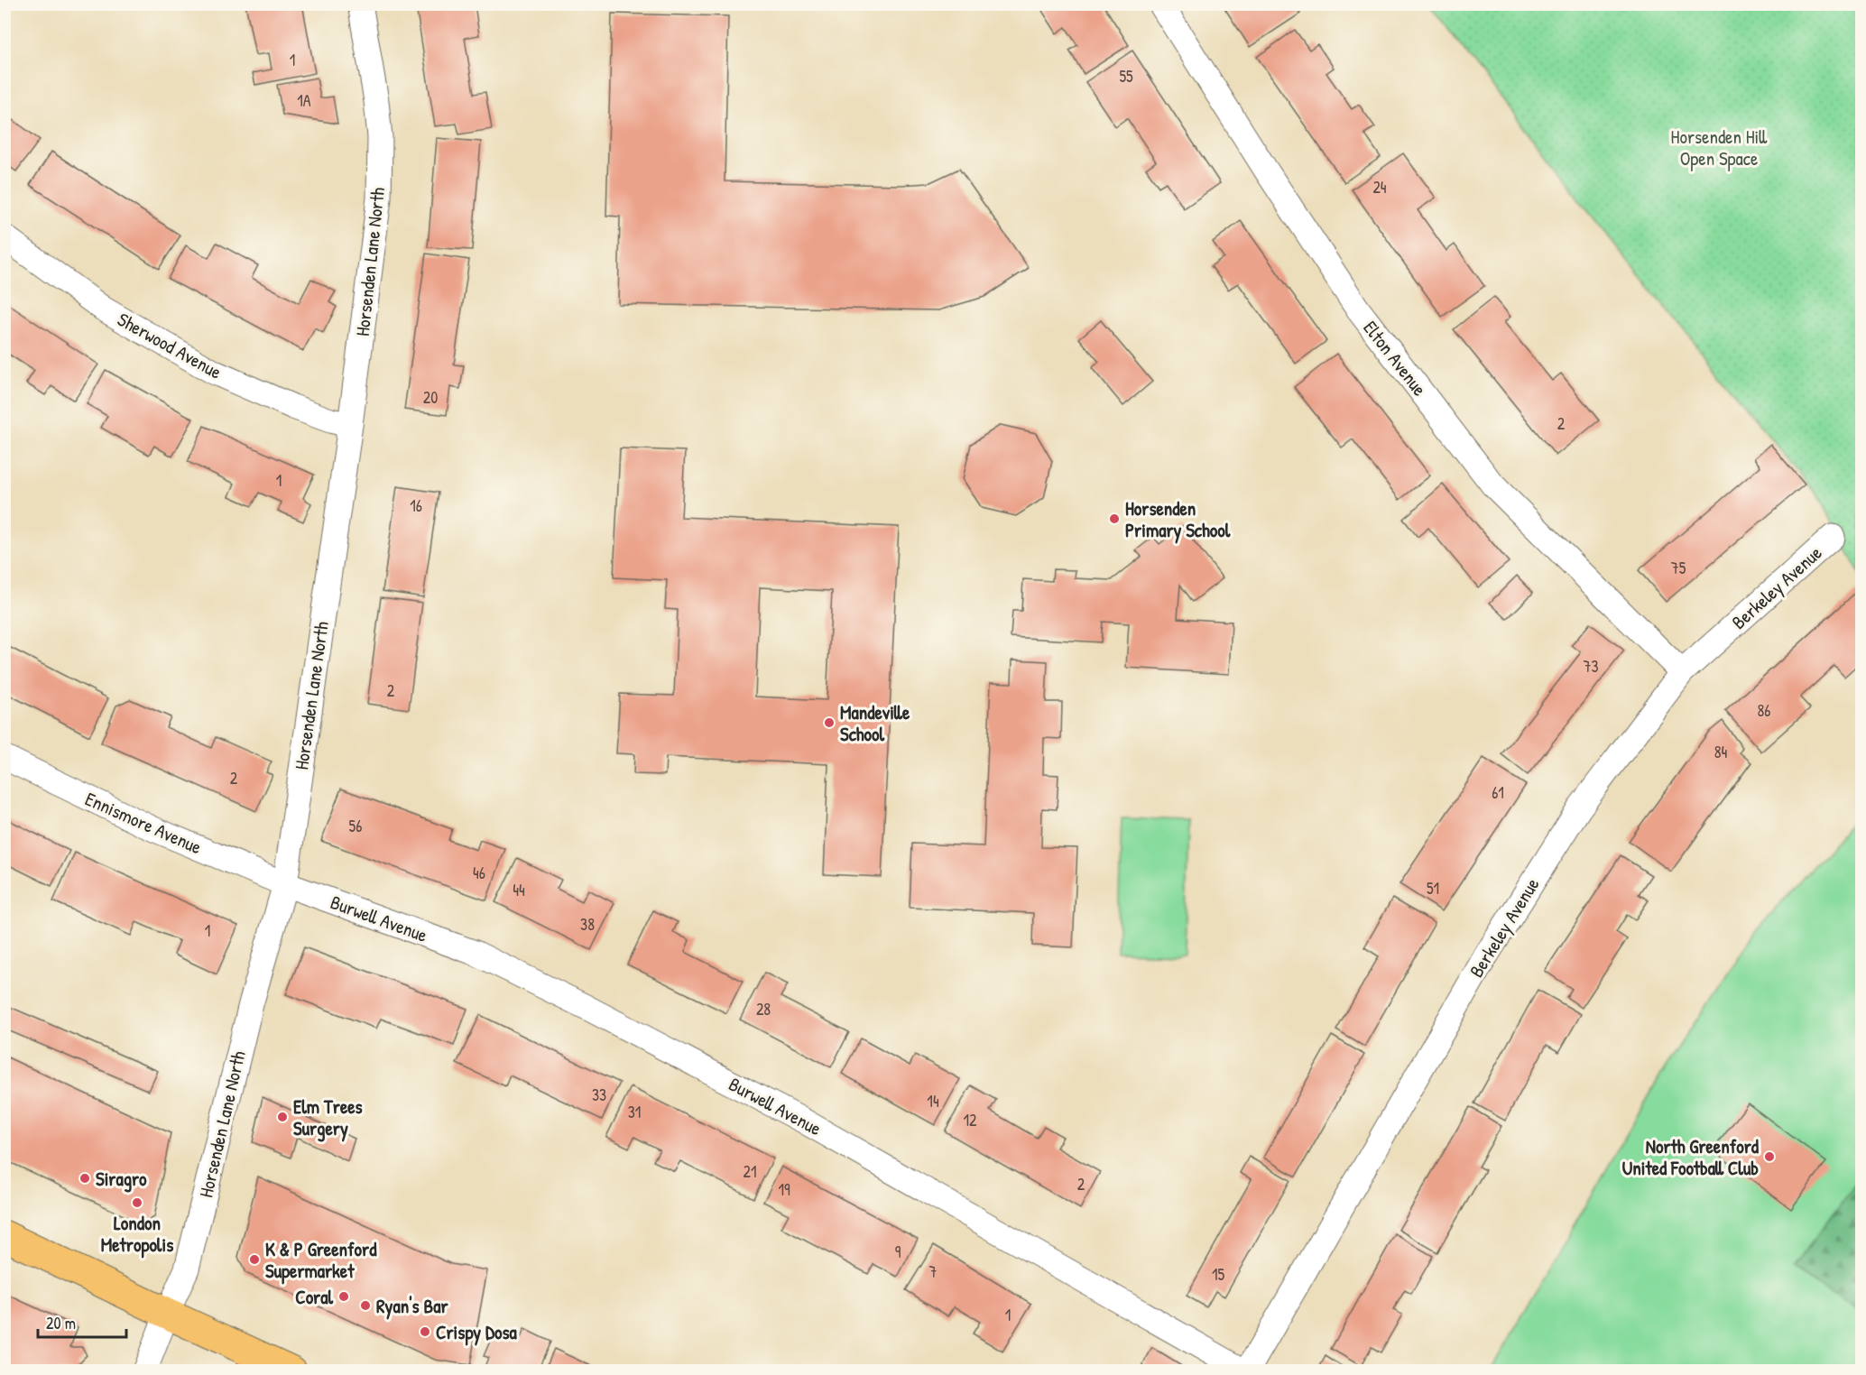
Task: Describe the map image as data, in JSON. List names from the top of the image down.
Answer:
{
  "streets": {
    "street": [
      "Horsenden Lane North",
      "Sherwood Avenue",
      "Elton Avenue",
      "Berkeley Avenue",
      "Ennismore Avenue",
      "Burwell Avenue"
    ]
  },
  "crossings": [
    ["Horsenden Lane North", "Sherwood Avenue"],
    ["Horsenden Lane North", "Ennismore Avenue"],
    ["Horsenden Lane North", "Burwell Avenue"],
    ["Elton Avenue", "Berkeley Avenue"],
    ["Berkeley Avenue", "Burwell Avenue"],
    ["Ennismore Avenue", "Burwell Avenue"]
  ],
  "parks": ["Horsenden Hill Open Space"],
  "places": [
    "Horsenden Primary School",
    "Mandeville School",
    "Elm Trees Surgery",
    "North Greenford United Football Club",
    "Siragro",
    "London Metropolis",
    "K & P Greenford Supermarket",
    "Coral",
    "Ryan's Bar",
    "Crispy Dosa"
  ],
  "house_numbers": [
    "1",
    "55",
    "1A",
    "24",
    "20",
    "2",
    "1",
    "16",
    "75",
    "73",
    "2",
    "86",
    "84",
    "2",
    "61",
    "56",
    "46",
    "51",
    "44",
    "38",
    "1",
    "28",
    "33",
    "14",
    "31",
    "12",
    "21",
    "2",
    "19",
    "9",
    "7",
    "15",
    "1"
  ],
  "scale_bar": "20 m"
}
